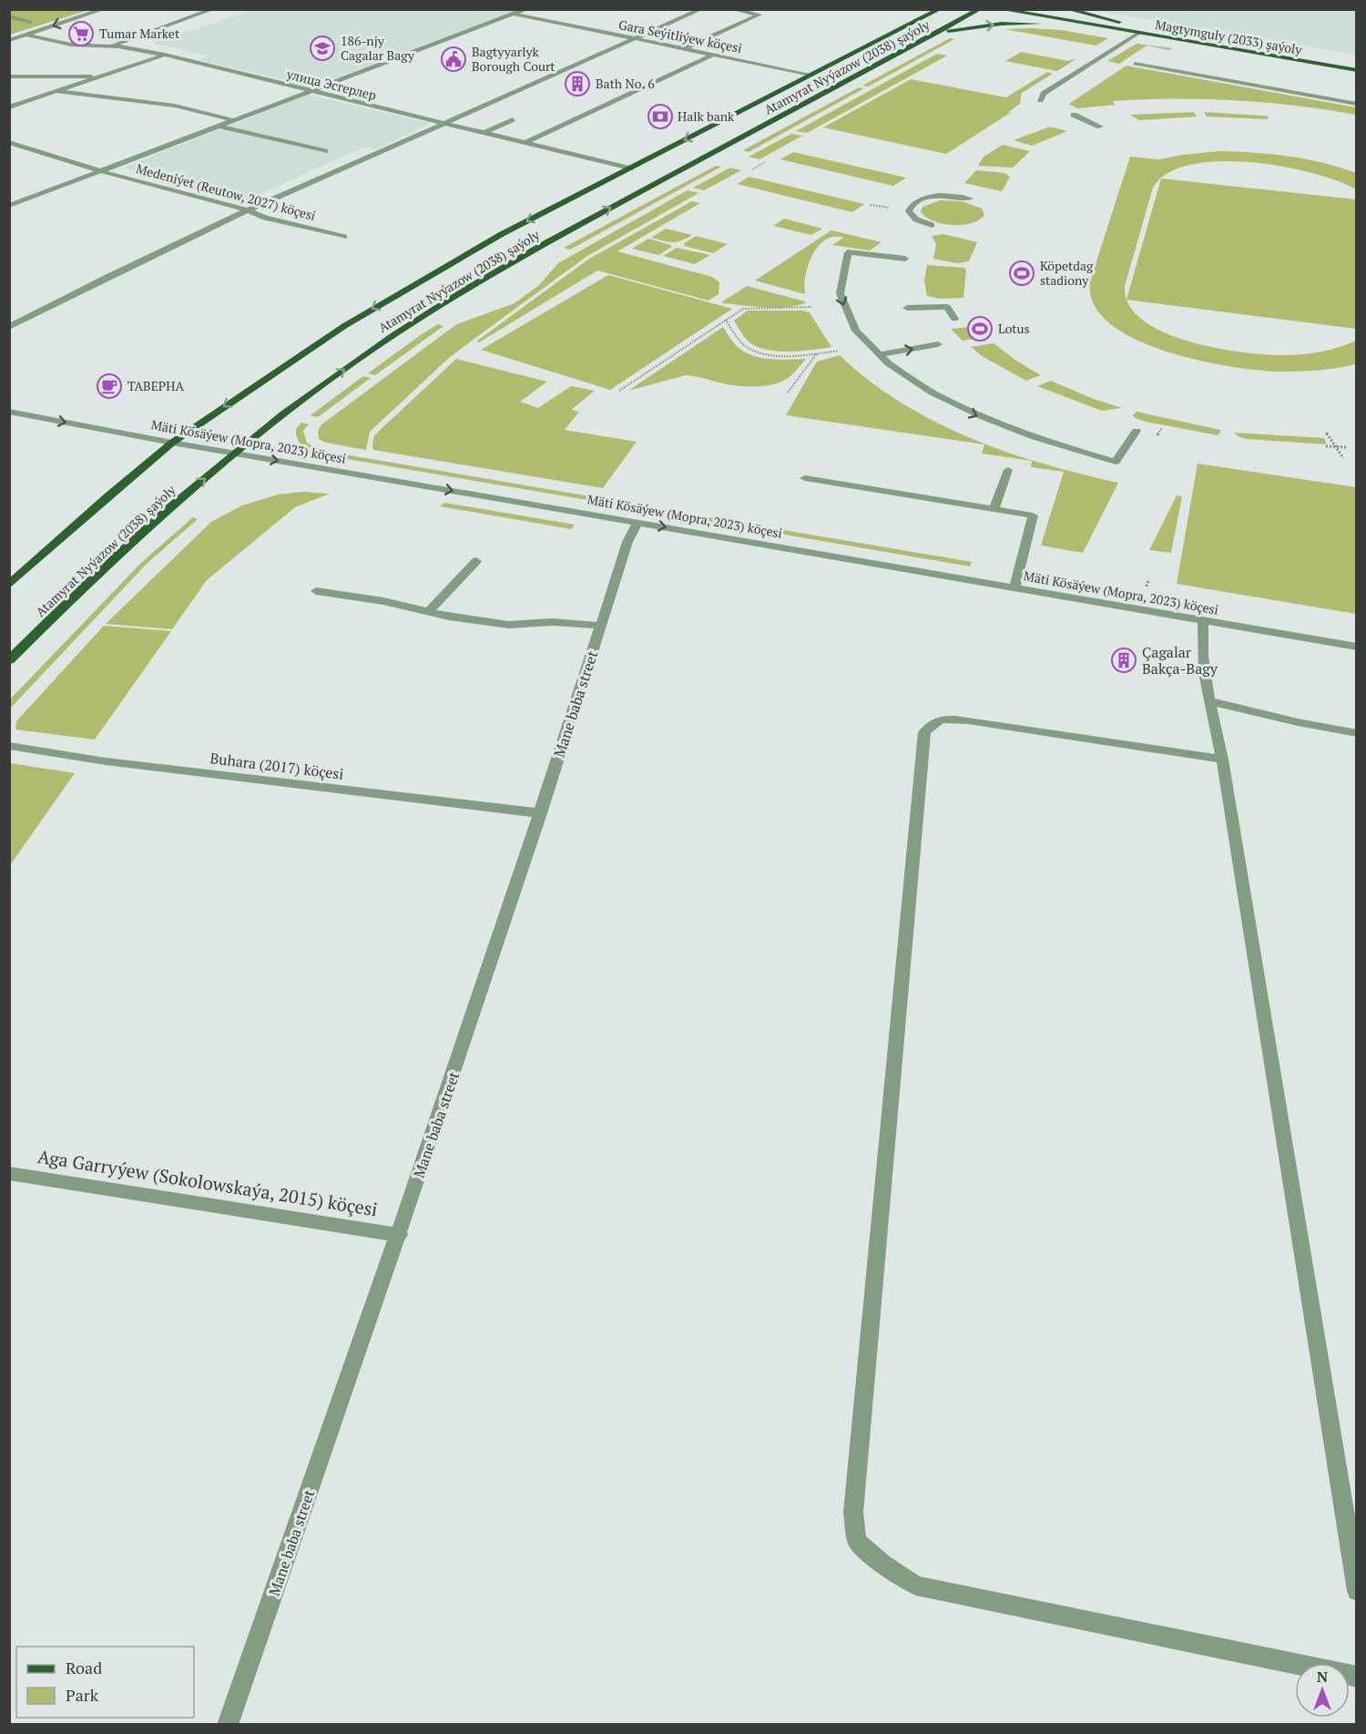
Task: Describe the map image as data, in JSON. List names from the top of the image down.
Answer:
{
  "streets": {
    "main road": ["Magtymguly (2033) şaýoly", "Atamyrat Nyýazow (2038) şaýoly"],
    "street": [
      "Gara Seýitliýew köçesi",
      "улица Эсгерлер",
      "Medeniýet (Reutow, 2027) köçesi",
      "Mäti Kösäýew (Mopra, 2023) köçesi",
      "Mane baba street",
      "Buhara (2017) köçesi",
      "Aga Garryýew (Sokolowskaýa, 2015) köçesi"
    ]
  },
  "crossings": [
    ["Gara Seýitliýew köçesi", "Atamyrat Nyýazow (2038) şaýoly"],
    ["Gara Seýitliýew köçesi", "Medeniýet (Reutow, 2027) köçesi"],
    ["Atamyrat Nyýazow (2038) şaýoly", "улица Эсгерлер"],
    ["Atamyrat Nyýazow (2038) şaýoly", "Mäti Kösäýew (Mopra, 2023) köçesi"],
    ["улица Эсгерлер", "Medeniýet (Reutow, 2027) köçesi"],
    ["Mäti Kösäýew (Mopra, 2023) köçesi", "Mane baba street"],
    ["Mane baba street", "Buhara (2017) köçesi"],
    ["Mane baba street", "Aga Garryýew (Sokolowskaýa, 2015) köçesi"]
  ],
  "places": {
    "supermarket": ["Tumar Market"],
    "school or university": ["186-njy Cagalar Bagy"],
    "public building": ["Bagtyyarlyk Borough Court"],
    "building": ["Bath No. 6", "Çagalar Bakça-Bagy"],
    "bank": ["Halk bank"],
    "sports": ["Köpetdag stadiony", "Lotus"],
    "cafe": ["ТАВЕРНА"]
  },
  "legend": ["Road", "Park"],
  "north": "top"
}
